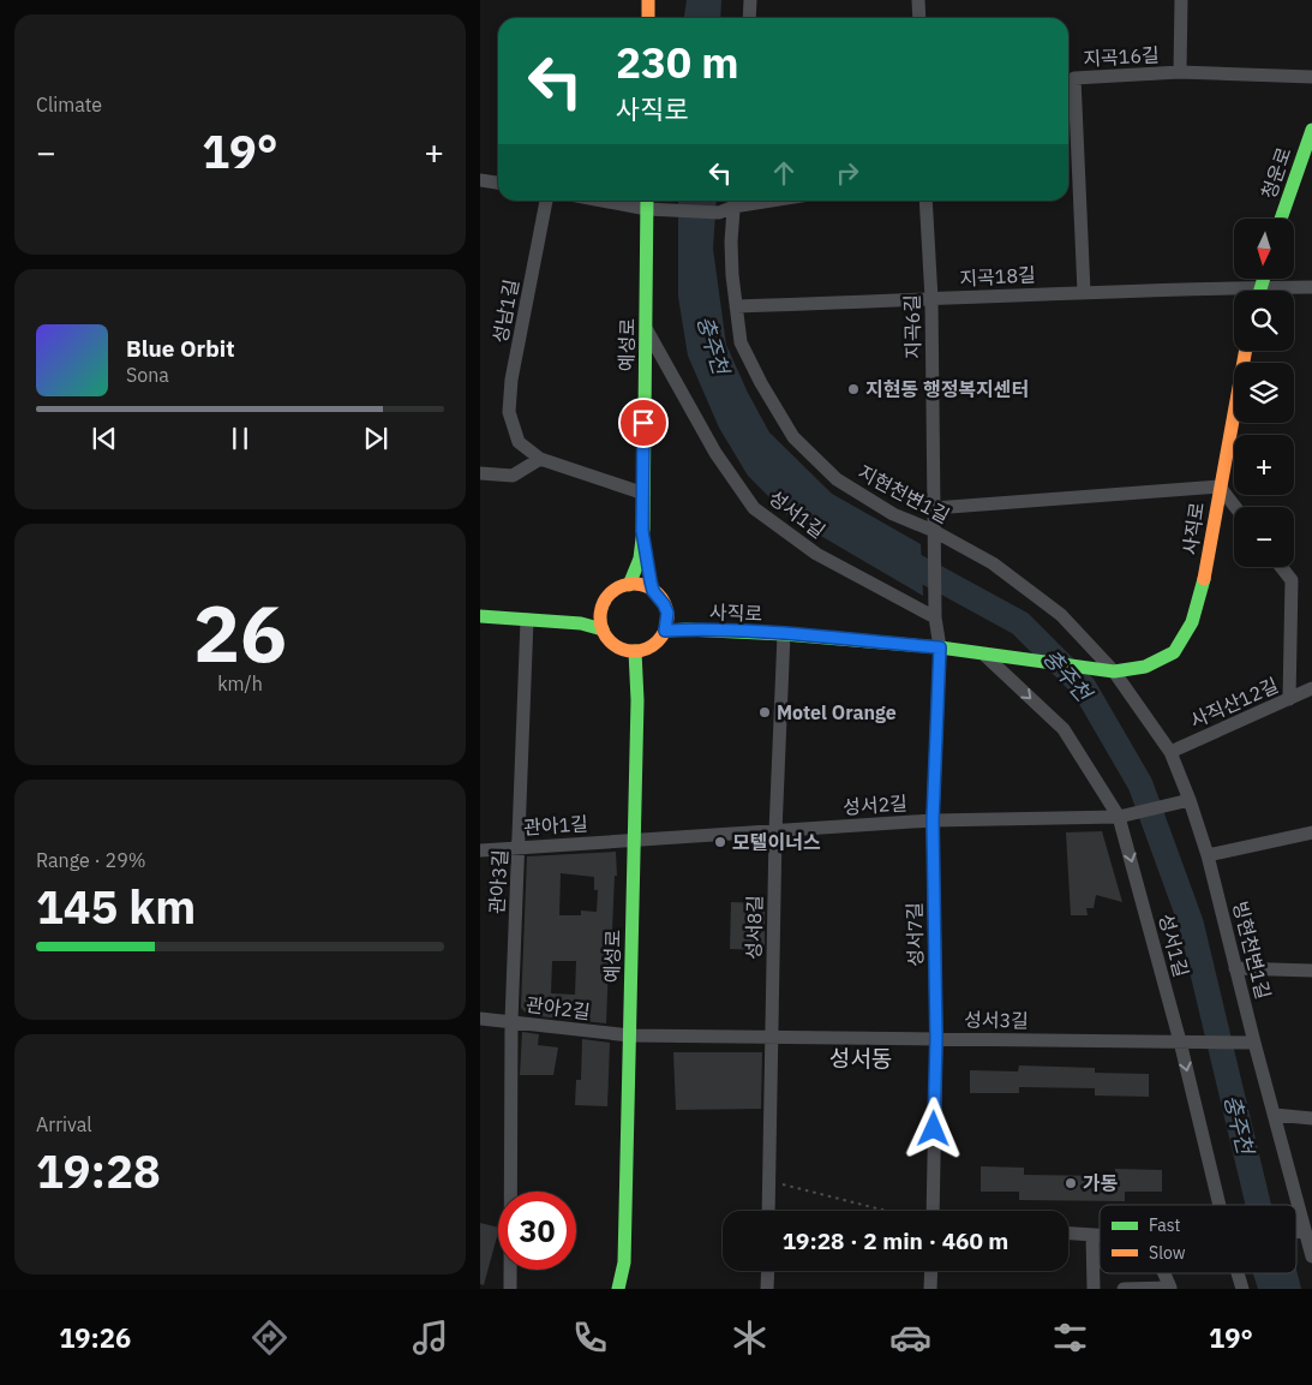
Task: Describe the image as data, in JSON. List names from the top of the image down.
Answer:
{
  "streets": {
    "main road": ["청운로", "예성로", "사직로"],
    "street": [
      "지곡16길",
      "지곡18길",
      "성남1길",
      "지곡6길",
      "지현천변1길",
      "성서1길",
      "사직산12길",
      "성서2길",
      "관아1길",
      "관아3길",
      "성서8길",
      "성서7길",
      "빙현천변1길",
      "관아2길",
      "성서3길"
    ]
  },
  "crossings": [
    ["지곡16길", "지곡18길"],
    ["지곡18길", "지곡6길"],
    ["지곡18길", "지현천변1길"],
    ["성남1길", "예성로"],
    ["지곡6길", "지현천변1길"],
    ["지곡6길", "성서1길"],
    ["지곡6길", "성서7길"],
    ["예성로", "성서1길"],
    ["예성로", "사직로"],
    ["예성로", "성서2길"],
    ["예성로", "관아1길"],
    ["예성로", "관아2길"],
    ["예성로", "성서3길"],
    ["지현천변1길", "사직로"],
    ["지현천변1길", "빙현천변1길"],
    ["성서1길", "사직로"],
    ["성서1길", "성서2길"],
    ["성서1길", "성서7길"],
    ["성서1길", "성서3길"],
    ["사직로", "성서8길"],
    ["사직로", "성서7길"],
    ["사직로", "빙현천변1길"],
    ["사직산12길", "빙현천변1길"],
    ["성서2길", "관아1길"],
    ["성서2길", "성서8길"],
    ["성서2길", "성서7길"],
    ["성서2길", "빙현천변1길"],
    ["관아1길", "관아3길"],
    ["관아3길", "관아2길"],
    ["성서8길", "성서3길"],
    ["성서7길", "성서3길"],
    ["빙현천변1길", "성서3길"],
    ["관아2길", "성서3길"]
  ],
  "one_way": ["성서1길"],
  "districts": ["성서동"],
  "water": ["충주천"],
  "places": [
    "지현동 행정복지센터",
    "Motel Orange",
    "모텔이너스",
    "가동"
  ],
  "legend": ["Fast", "Slow"],
  "north": "bottom",
  "page": {
    "tile": [
      "Climate",
      ["26", "km/h"],
      ["Range · 29%", "145 km"],
      ["Arrival", "19:28"]
    ],
    "turn": ["230 m", "사직로"],
    "heat": ["−", "19°", "+"],
    "map_buttons": ["+", "−"],
    "song": ["Blue Orbit", "Sona"],
    "limit": "30",
    "trip": "19:28 · 2 min · 460 m",
    "tabs": ["19:26", "19°"]
  }
}
